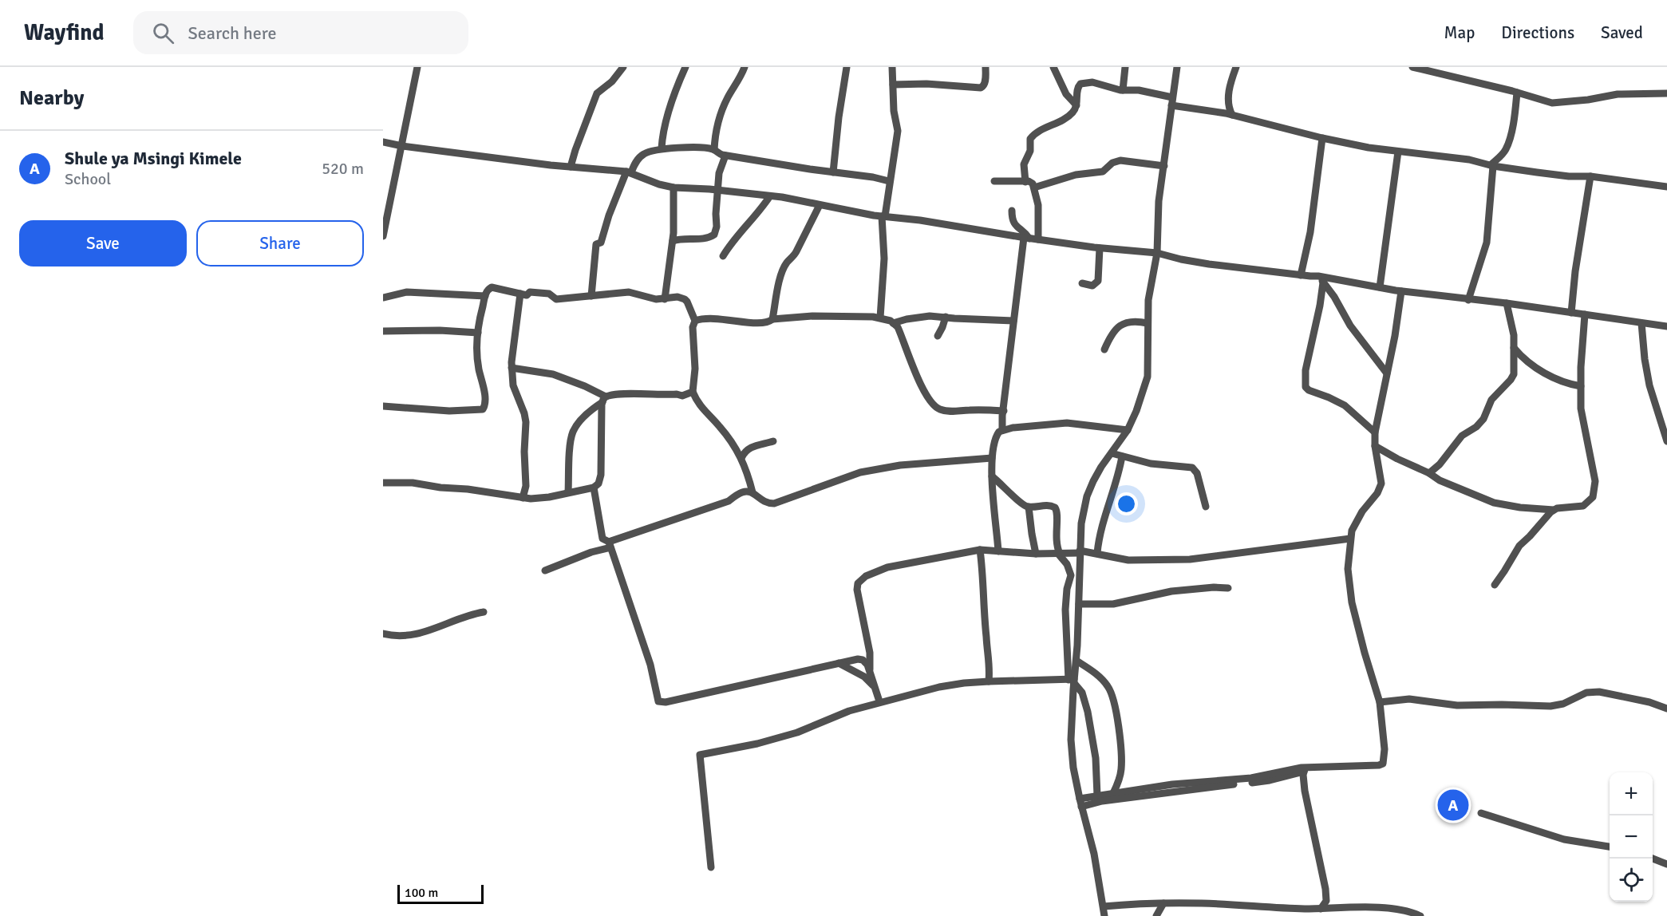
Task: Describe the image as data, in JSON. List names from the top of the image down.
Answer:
{
  "scale_bar": "100 m",
  "page": {
    "header": "Wayfind",
    "search": "Search here",
    "nav": ["Map", "Directions", "Saved"],
    "heading": "Nearby",
    "list": [
      {
        "mark": "A",
        "name": "Shule ya Msingi Kimele",
        "note": "School",
        "value": "520 m"
      }
    ],
    "buttons": ["Save", "Share"],
    "map_buttons": ["+", "−"],
    "pins": "A",
    "scale": "100 m"
  }
}
